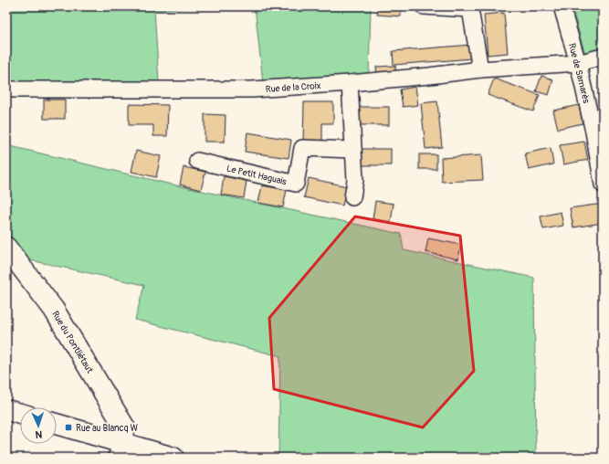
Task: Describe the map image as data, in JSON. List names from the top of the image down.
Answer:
{
  "streets": {
    "main road": ["Rue du Pontliétaut"],
    "street": ["Rue de Samarès", "Rue de la Croix", "Le Petit Haguais"]
  },
  "crossings": [
    ["Rue de Samarès", "Rue de la Croix"]
  ],
  "places": {
    "transit": ["Rue au Blancq W"]
  },
  "north": "bottom"
}
